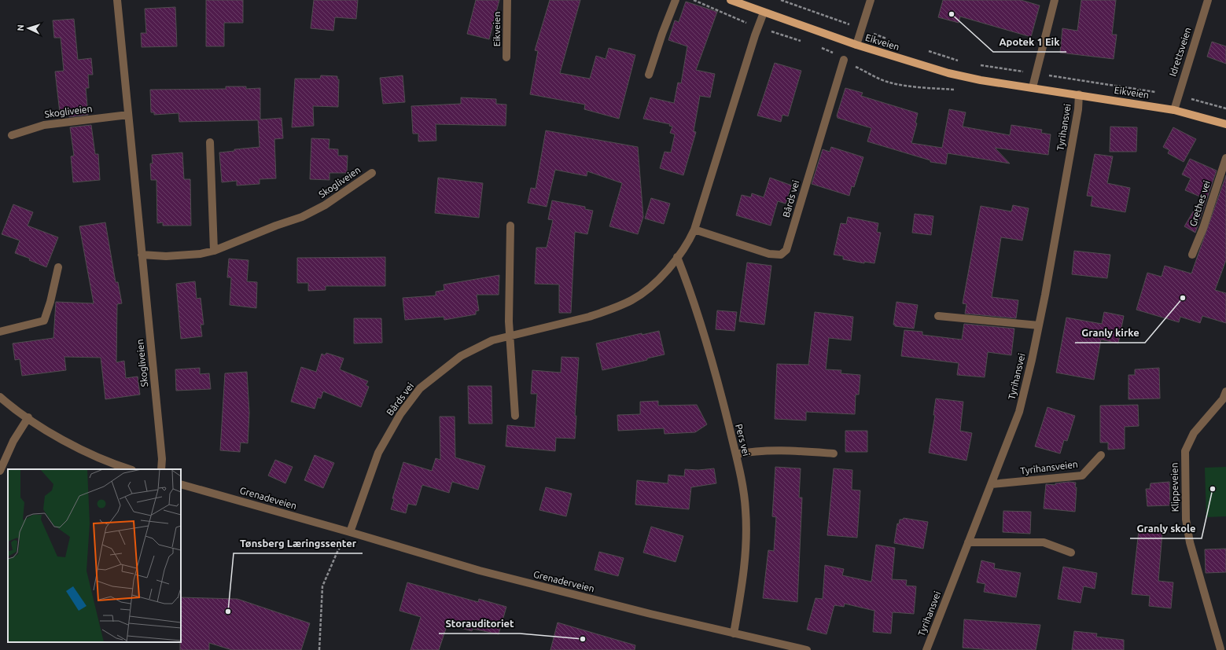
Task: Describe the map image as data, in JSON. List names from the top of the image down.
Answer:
{
  "streets": {
    "main road": ["Eikveien"],
    "street": [
      "Idrettsveien",
      "Skogliveien",
      "Tyrihansvei",
      "Bårds vei",
      "Grethes vei",
      "Pers vei",
      "Tyrihansveien",
      "Klippeveien",
      "Grenadeveien",
      "Grenaderveien"
    ]
  },
  "crossings": [
    ["Eikveien", "Idrettsveien"],
    ["Eikveien", "Tyrihansvei"],
    ["Eikveien", "Bårds vei"],
    ["Tyrihansvei", "Tyrihansveien"],
    ["Bårds vei", "Pers vei"],
    ["Bårds vei", "Grenadeveien"],
    ["Bårds vei", "Grenaderveien"],
    ["Pers vei", "Grenaderveien"],
    ["Grenadeveien", "Grenaderveien"]
  ],
  "places": [
    "Apotek 1 Eik",
    "Granly kirke",
    "Granly skole",
    "Tønsberg Læringssenter",
    "Storauditoriet"
  ],
  "north": "left"
}
